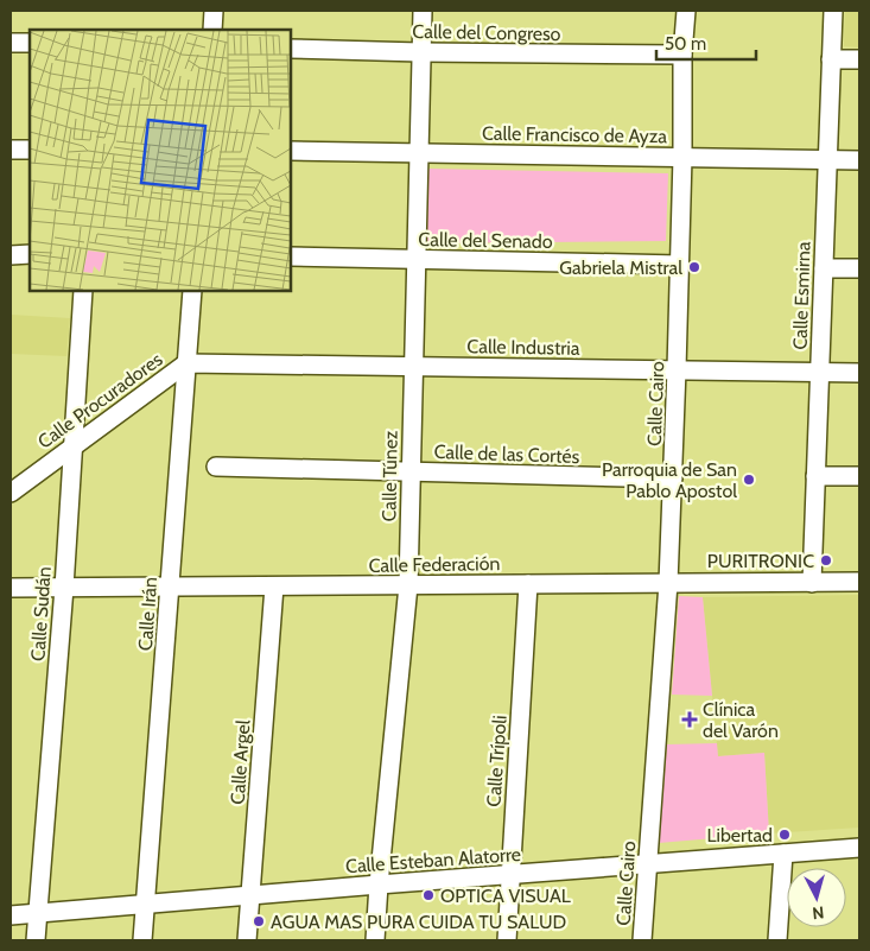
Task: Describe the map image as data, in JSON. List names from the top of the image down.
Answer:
{
  "streets": {
    "street": [
      "Calle del Congreso",
      "Calle Francisco de Ayza",
      "Calle del Senado",
      "Calle Esmirna",
      "Calle Industria",
      "Calle Procuradores",
      "Calle Cairo",
      "Calle de las Cortés",
      "Calle Túnez",
      "Calle Federación",
      "Calle Sudán",
      "Calle Irán",
      "Calle Trípoli",
      "Calle Argel",
      "Calle Esteban Alatorre"
    ]
  },
  "crossings": [
    ["Calle del Congreso", "Calle Cairo"],
    ["Calle del Congreso", "Calle Túnez"],
    ["Calle Francisco de Ayza", "Calle Esmirna"],
    ["Calle Francisco de Ayza", "Calle Cairo"],
    ["Calle Francisco de Ayza", "Calle Túnez"],
    ["Calle del Senado", "Calle Cairo"],
    ["Calle del Senado", "Calle Túnez"],
    ["Calle Esmirna", "Calle Industria"],
    ["Calle Esmirna", "Calle Federación"],
    ["Calle Industria", "Calle Procuradores"],
    ["Calle Industria", "Calle Cairo"],
    ["Calle Industria", "Calle Túnez"],
    ["Calle Industria", "Calle Irán"],
    ["Calle Procuradores", "Calle Sudán"],
    ["Calle Procuradores", "Calle Irán"],
    ["Calle Cairo", "Calle de las Cortés"],
    ["Calle Cairo", "Calle Federación"],
    ["Calle Cairo", "Calle Esteban Alatorre"],
    ["Calle de las Cortés", "Calle Túnez"],
    ["Calle Túnez", "Calle Federación"],
    ["Calle Túnez", "Calle Esteban Alatorre"],
    ["Calle Federación", "Calle Sudán"],
    ["Calle Federación", "Calle Irán"],
    ["Calle Federación", "Calle Trípoli"],
    ["Calle Federación", "Calle Argel"],
    ["Calle Sudán", "Calle Esteban Alatorre"],
    ["Calle Irán", "Calle Esteban Alatorre"],
    ["Calle Trípoli", "Calle Esteban Alatorre"],
    ["Calle Argel", "Calle Esteban Alatorre"]
  ],
  "places": {
    "other": [
      "Gabriela Mistral",
      "Parroquia de San Pablo Apostol",
      "PURITRONIC",
      "Libertad",
      "OPTICA VISUAL",
      "AGUA MAS PURA CUIDA TU SALUD"
    ],
    "health": ["Clínica del Varón"]
  },
  "scale_bar": "50 m",
  "north": "bottom"
}
